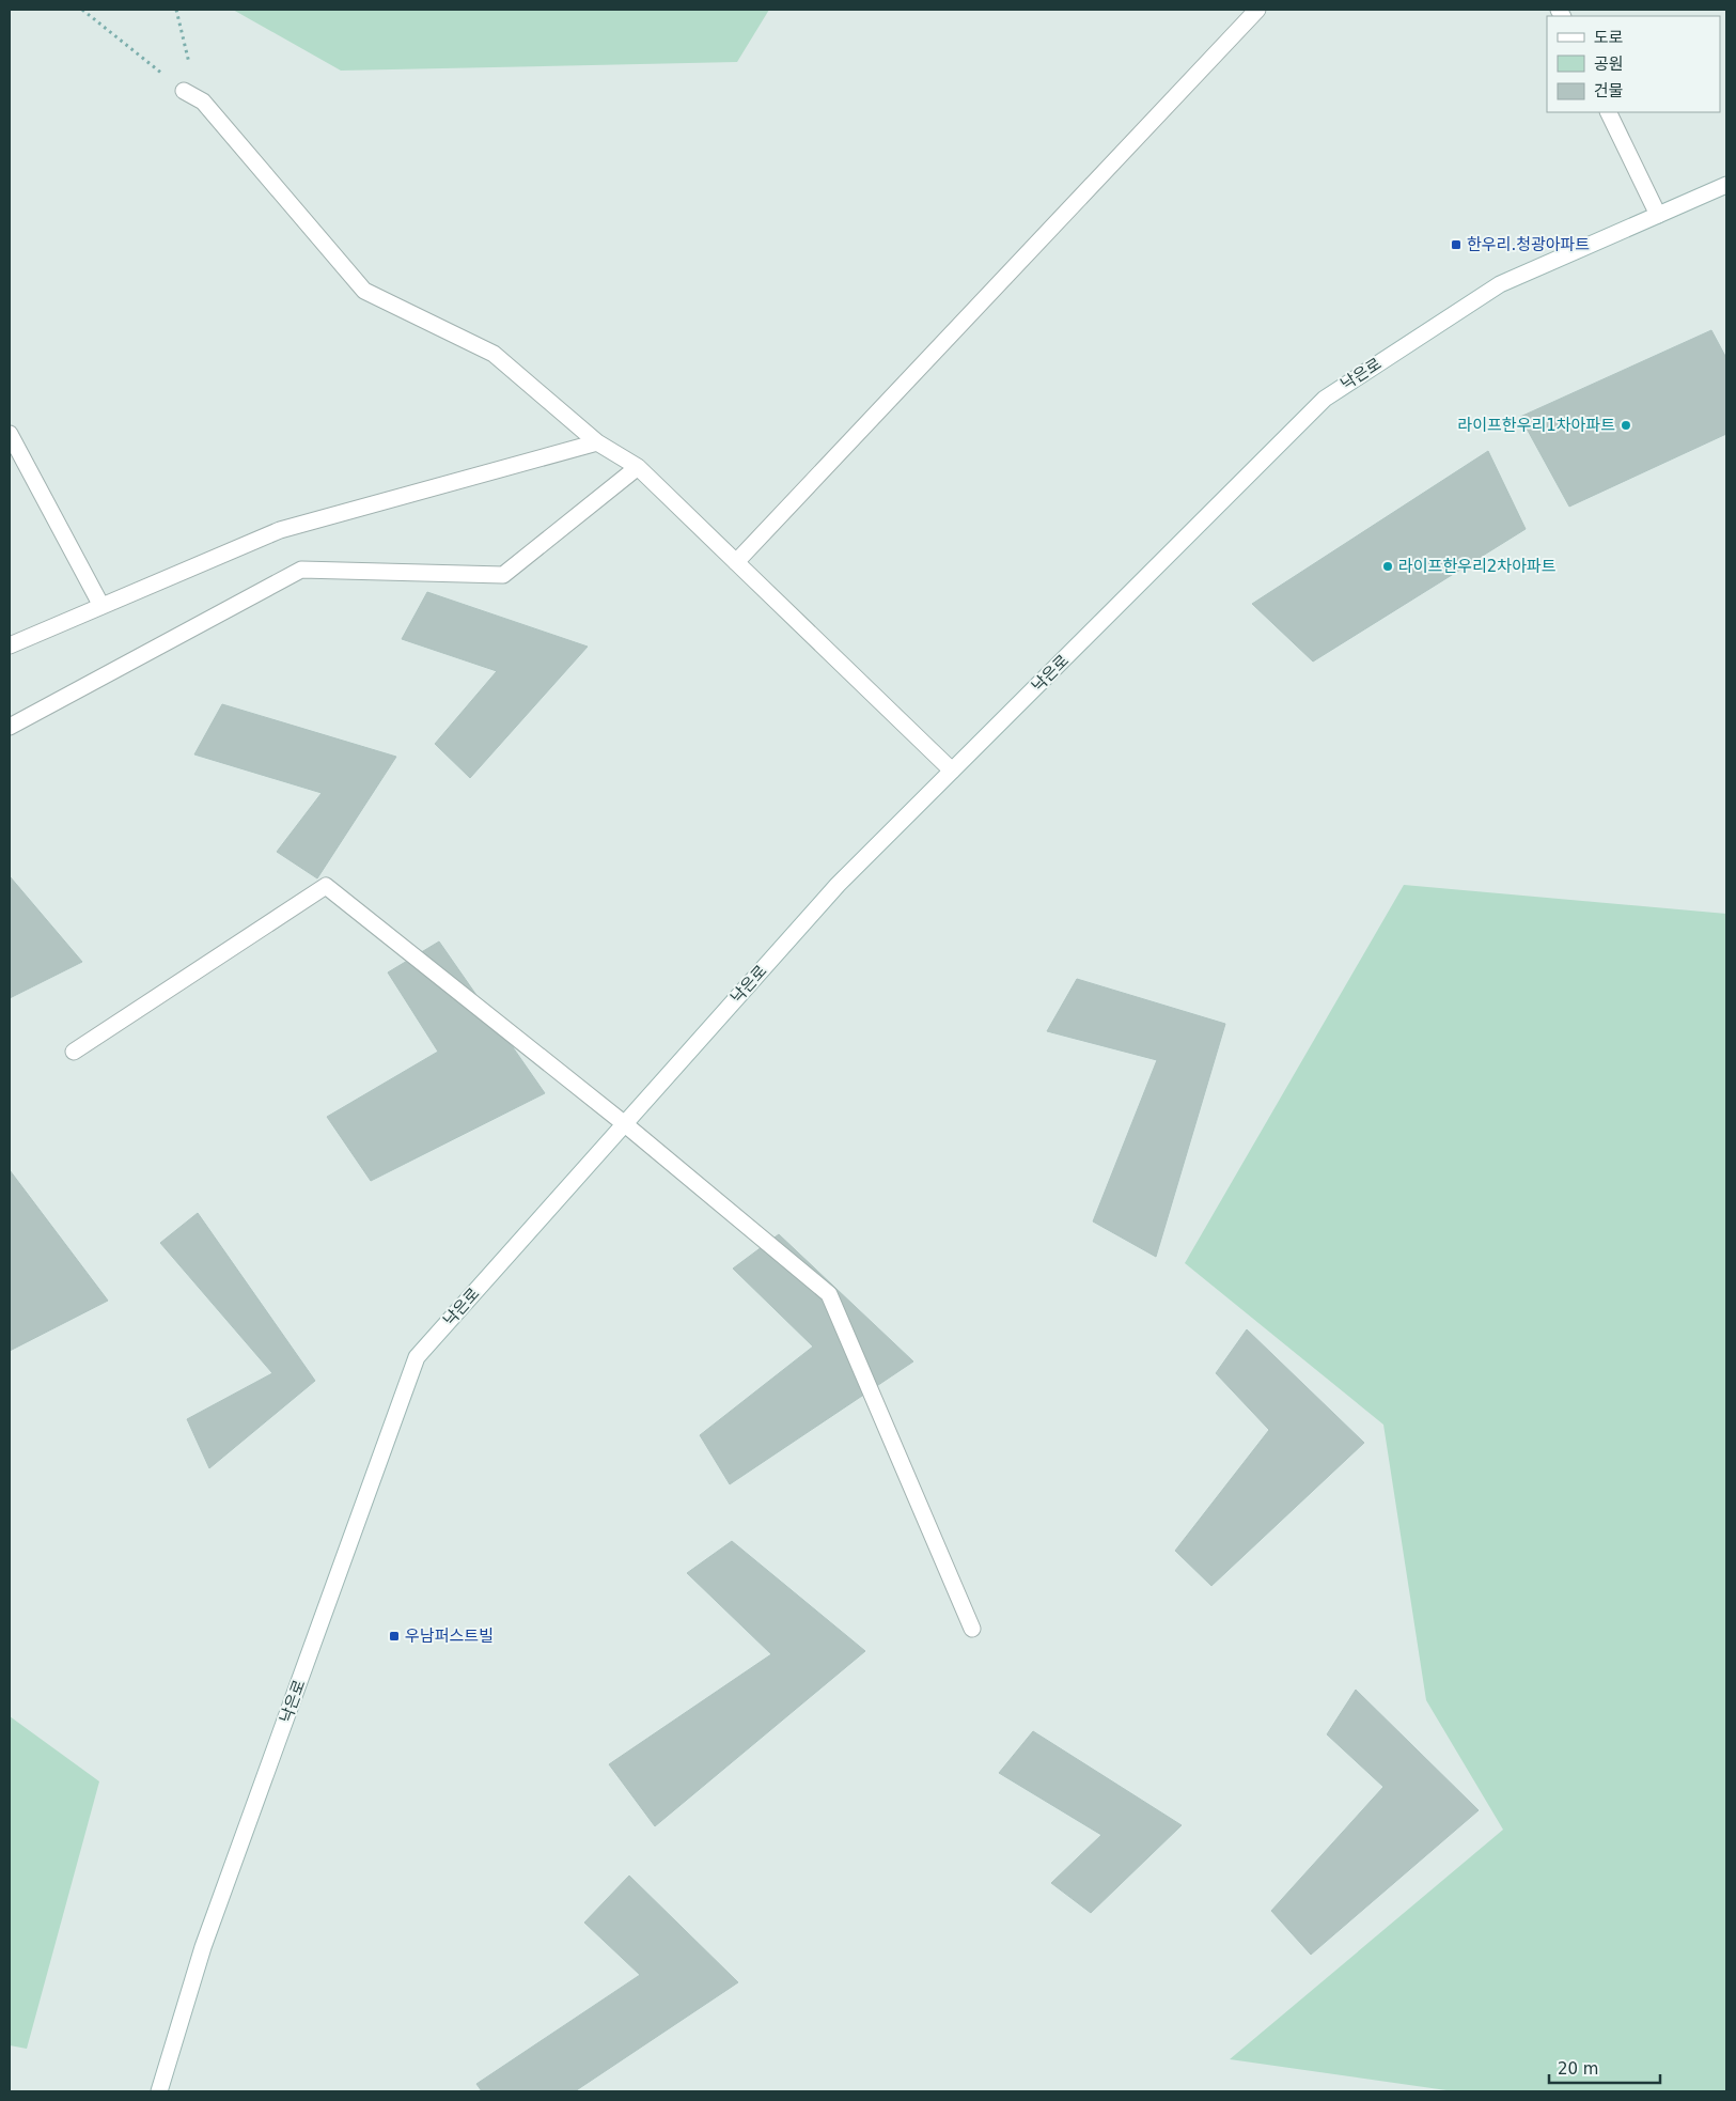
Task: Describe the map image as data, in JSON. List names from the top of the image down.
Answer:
{
  "streets": {
    "main road": ["낙은로"]
  },
  "places": {
    "transit": ["한우리.청광아파트", "우남퍼스트빌"],
    "other": ["라이프한우리1차아파트", "라이프한우리2차아파트"]
  },
  "legend": ["도로", "공원", "건물"],
  "scale_bar": "20 m"
}
